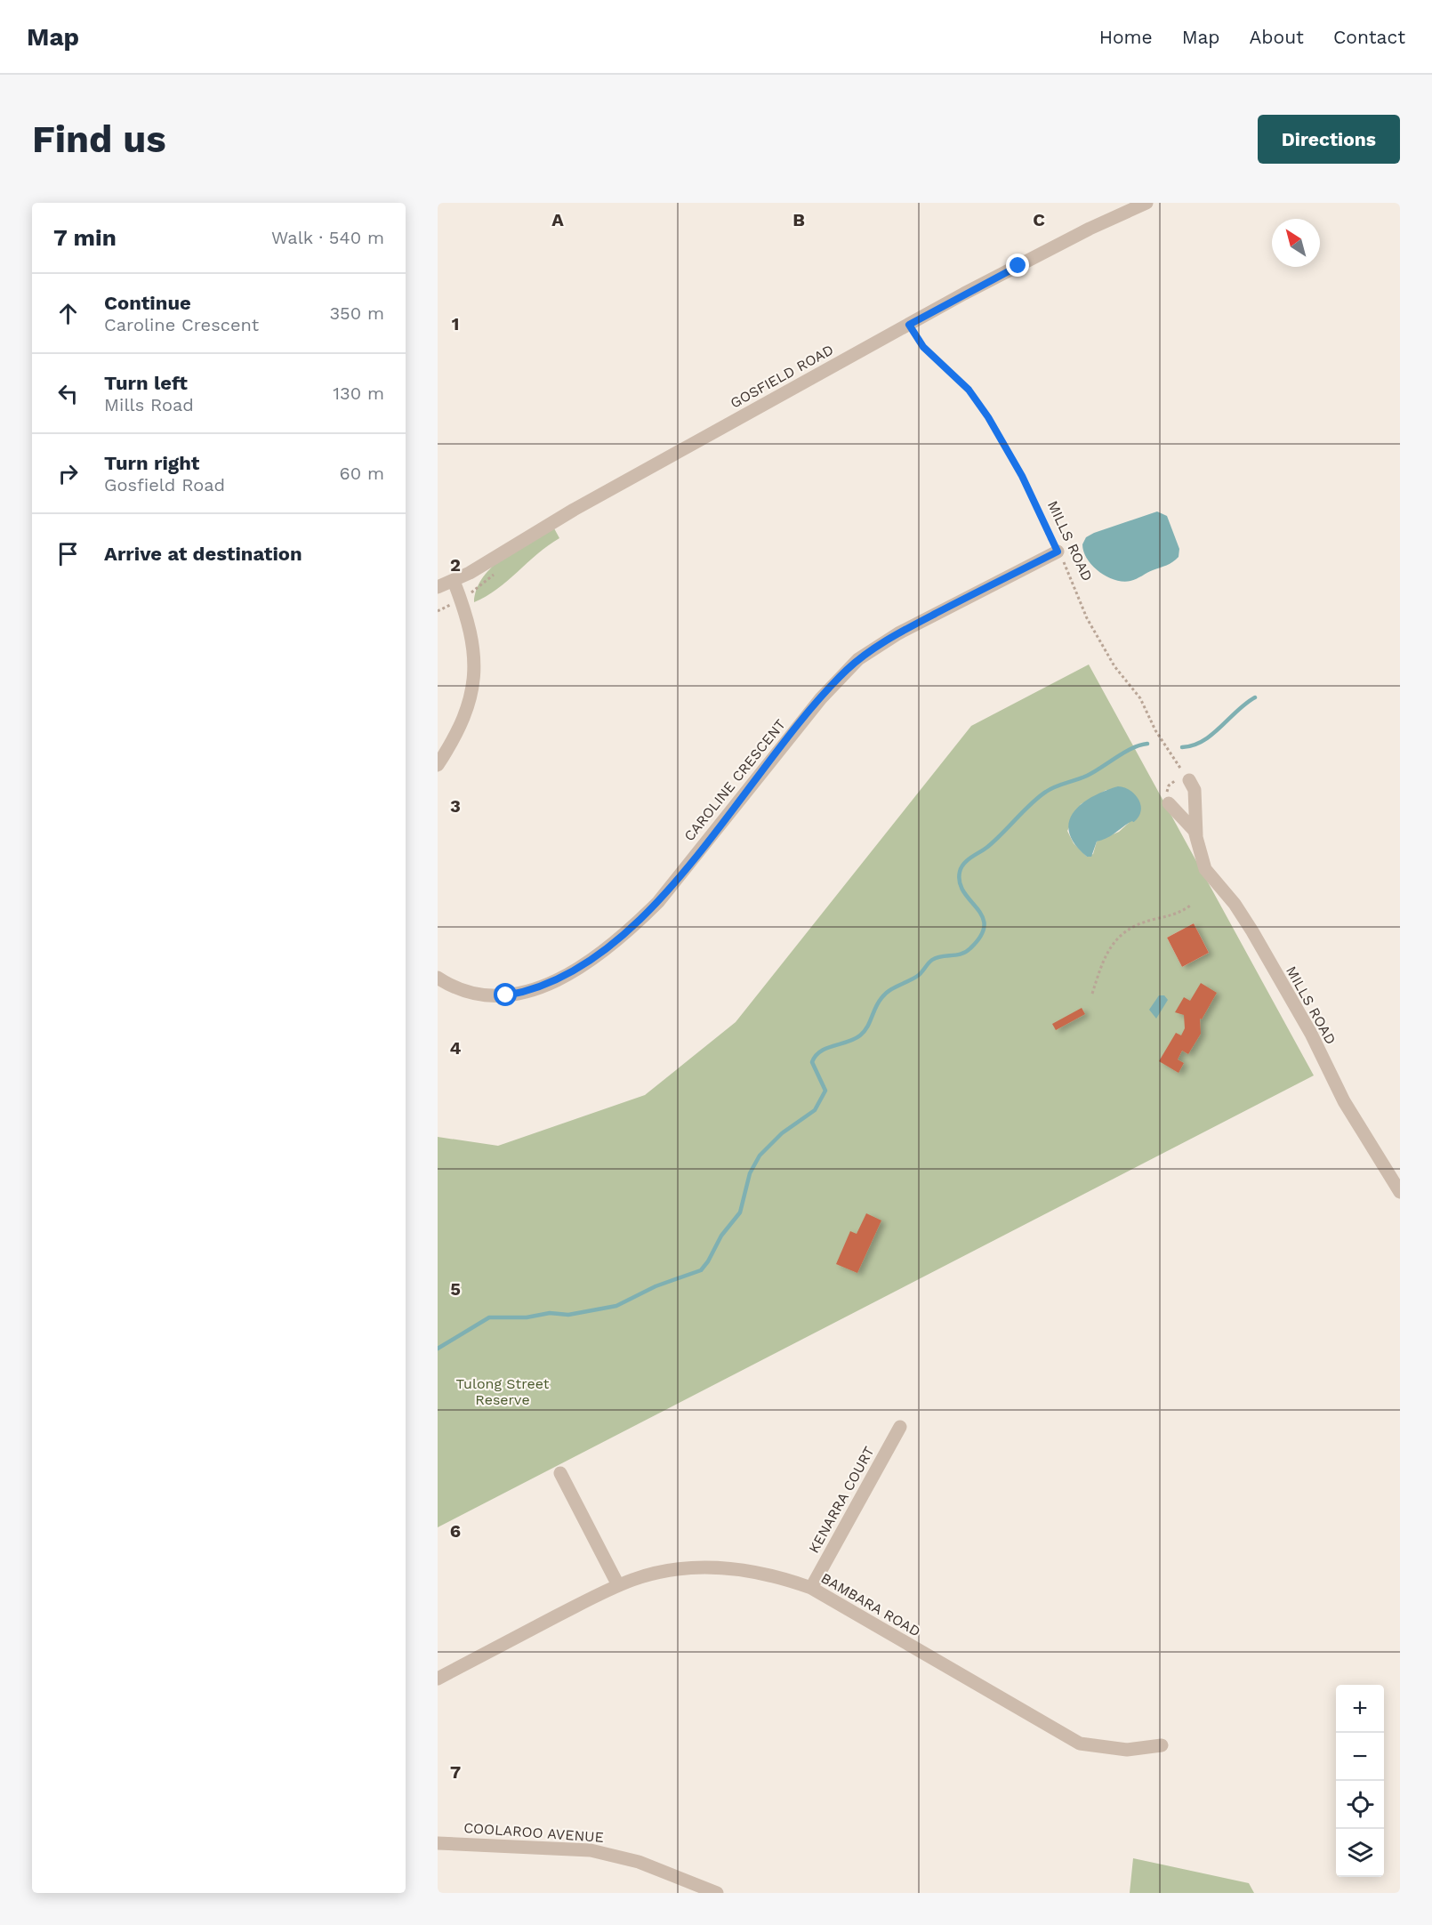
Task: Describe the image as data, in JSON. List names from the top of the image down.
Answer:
{
  "streets": {
    "street": [
      "GOSFIELD ROAD",
      "MILLS ROAD",
      "CAROLINE CRESCENT",
      "KENARRA COURT",
      "BAMBARA ROAD",
      "COOLAROO AVENUE"
    ]
  },
  "crossings": [
    ["GOSFIELD ROAD", "MILLS ROAD"],
    ["MILLS ROAD", "CAROLINE CRESCENT"],
    ["KENARRA COURT", "BAMBARA ROAD"]
  ],
  "parks": ["Tulong Street Reserve"],
  "north": "top left",
  "page": {
    "header": "Map",
    "nav": [
      "Home",
      "Map",
      "About",
      "Contact"
    ],
    "buttons": "Directions",
    "title": "Find us",
    "heading": ["7 min", "Walk · 540 m"],
    "list": [
      ["Continue", "Caroline Crescent", "350 m"],
      ["Turn left", "Mills Road", "130 m"],
      ["Turn right", "Gosfield Road", "60 m"],
      "Arrive at destination"
    ],
    "map_buttons": ["+", "−"]
  },
  "grid": {
    "columns": ["A", "B", "C"],
    "rows": [
      "1",
      "2",
      "3",
      "4",
      "5",
      "6",
      "7"
    ]
  }
}
